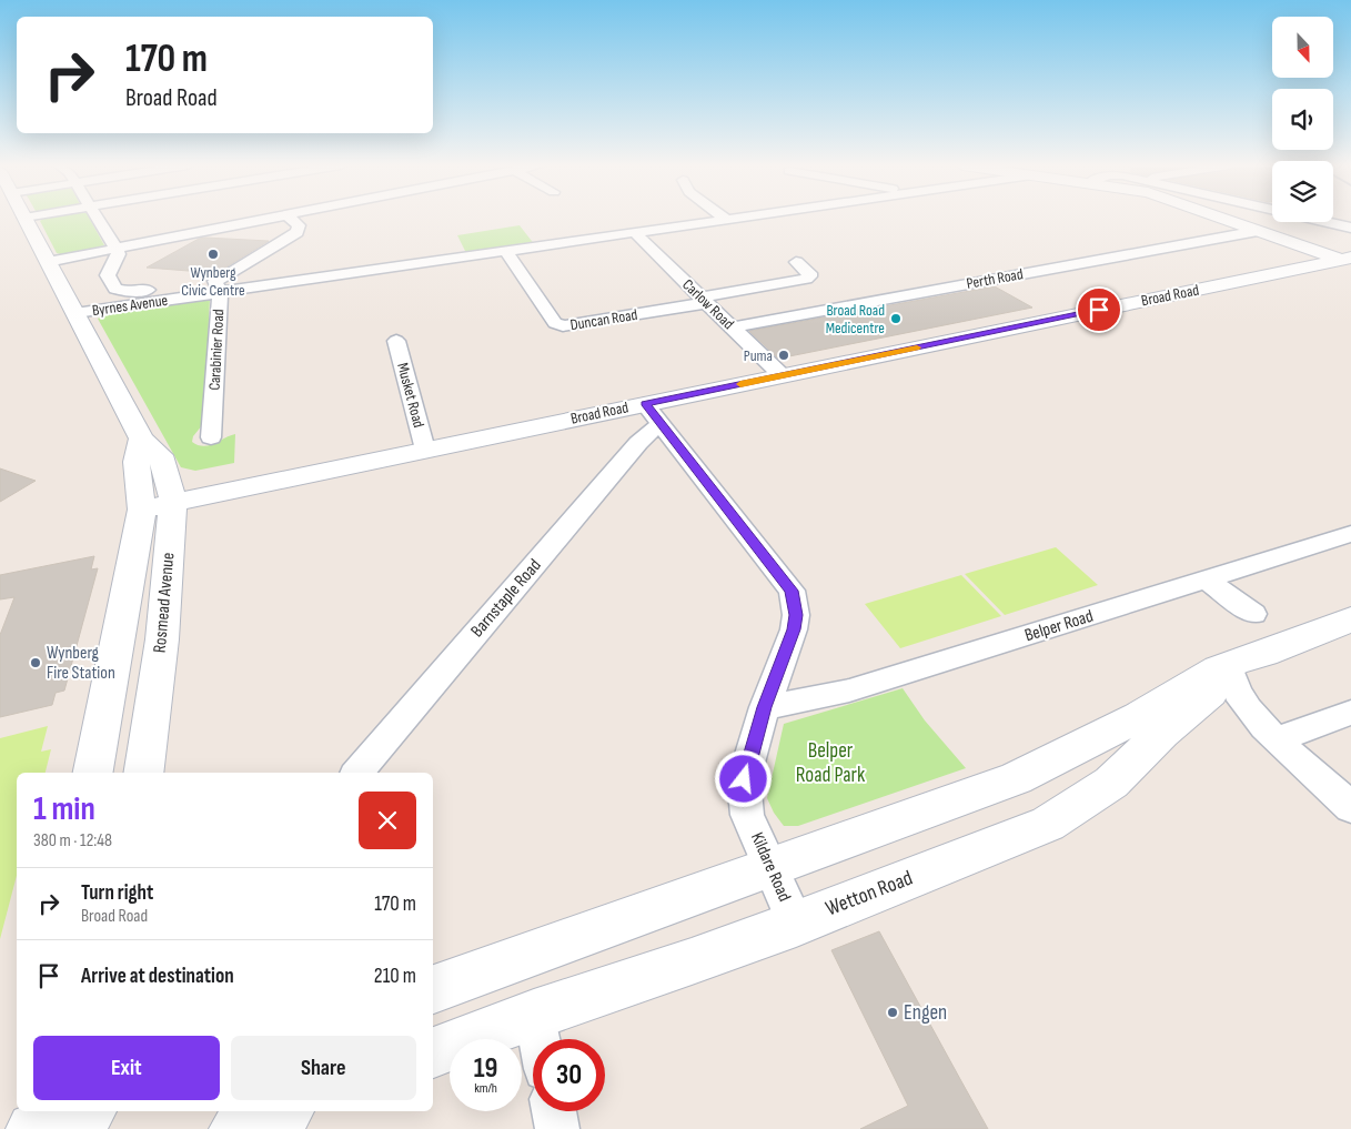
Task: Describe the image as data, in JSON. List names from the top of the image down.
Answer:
{
  "streets": {
    "main road": ["Broad Road", "Rosmead Avenue", "Wetton Road"],
    "street": [
      "Perth Road",
      "Carlow Road",
      "Byrnes Avenue",
      "Duncan Road",
      "Carabinier Road",
      "Musket Road",
      "Barnstaple Road",
      "Belper Road",
      "Kildare Road"
    ]
  },
  "crossings": [
    ["Perth Road", "Carlow Road"],
    ["Broad Road", "Carlow Road"],
    ["Broad Road", "Musket Road"],
    ["Broad Road", "Barnstaple Road"],
    ["Broad Road", "Rosmead Avenue"],
    ["Broad Road", "Kildare Road"],
    ["Carlow Road", "Byrnes Avenue"],
    ["Carlow Road", "Duncan Road"],
    ["Byrnes Avenue", "Duncan Road"],
    ["Byrnes Avenue", "Carabinier Road"],
    ["Byrnes Avenue", "Rosmead Avenue"],
    ["Barnstaple Road", "Kildare Road"],
    ["Belper Road", "Kildare Road"],
    ["Kildare Road", "Wetton Road"]
  ],
  "parks": ["Belper Road Park"],
  "places": [
    "Wynberg Civic Centre",
    "Broad Road Medicentre",
    "Puma",
    "Wynberg Fire Station",
    "Engen"
  ],
  "north": "bottom",
  "page": {
    "turn": ["170 m", "Broad Road"],
    "heading": ["1 min", "380 m · 12:48"],
    "list": [
      {
        "name": "Turn right",
        "note": "Broad Road",
        "value": "170 m"
      },
      {
        "name": "Arrive at destination",
        "value": "210 m"
      }
    ],
    "buttons": ["Exit", "Share"],
    "speed": "19 km/h",
    "limit": "30"
  }
}
